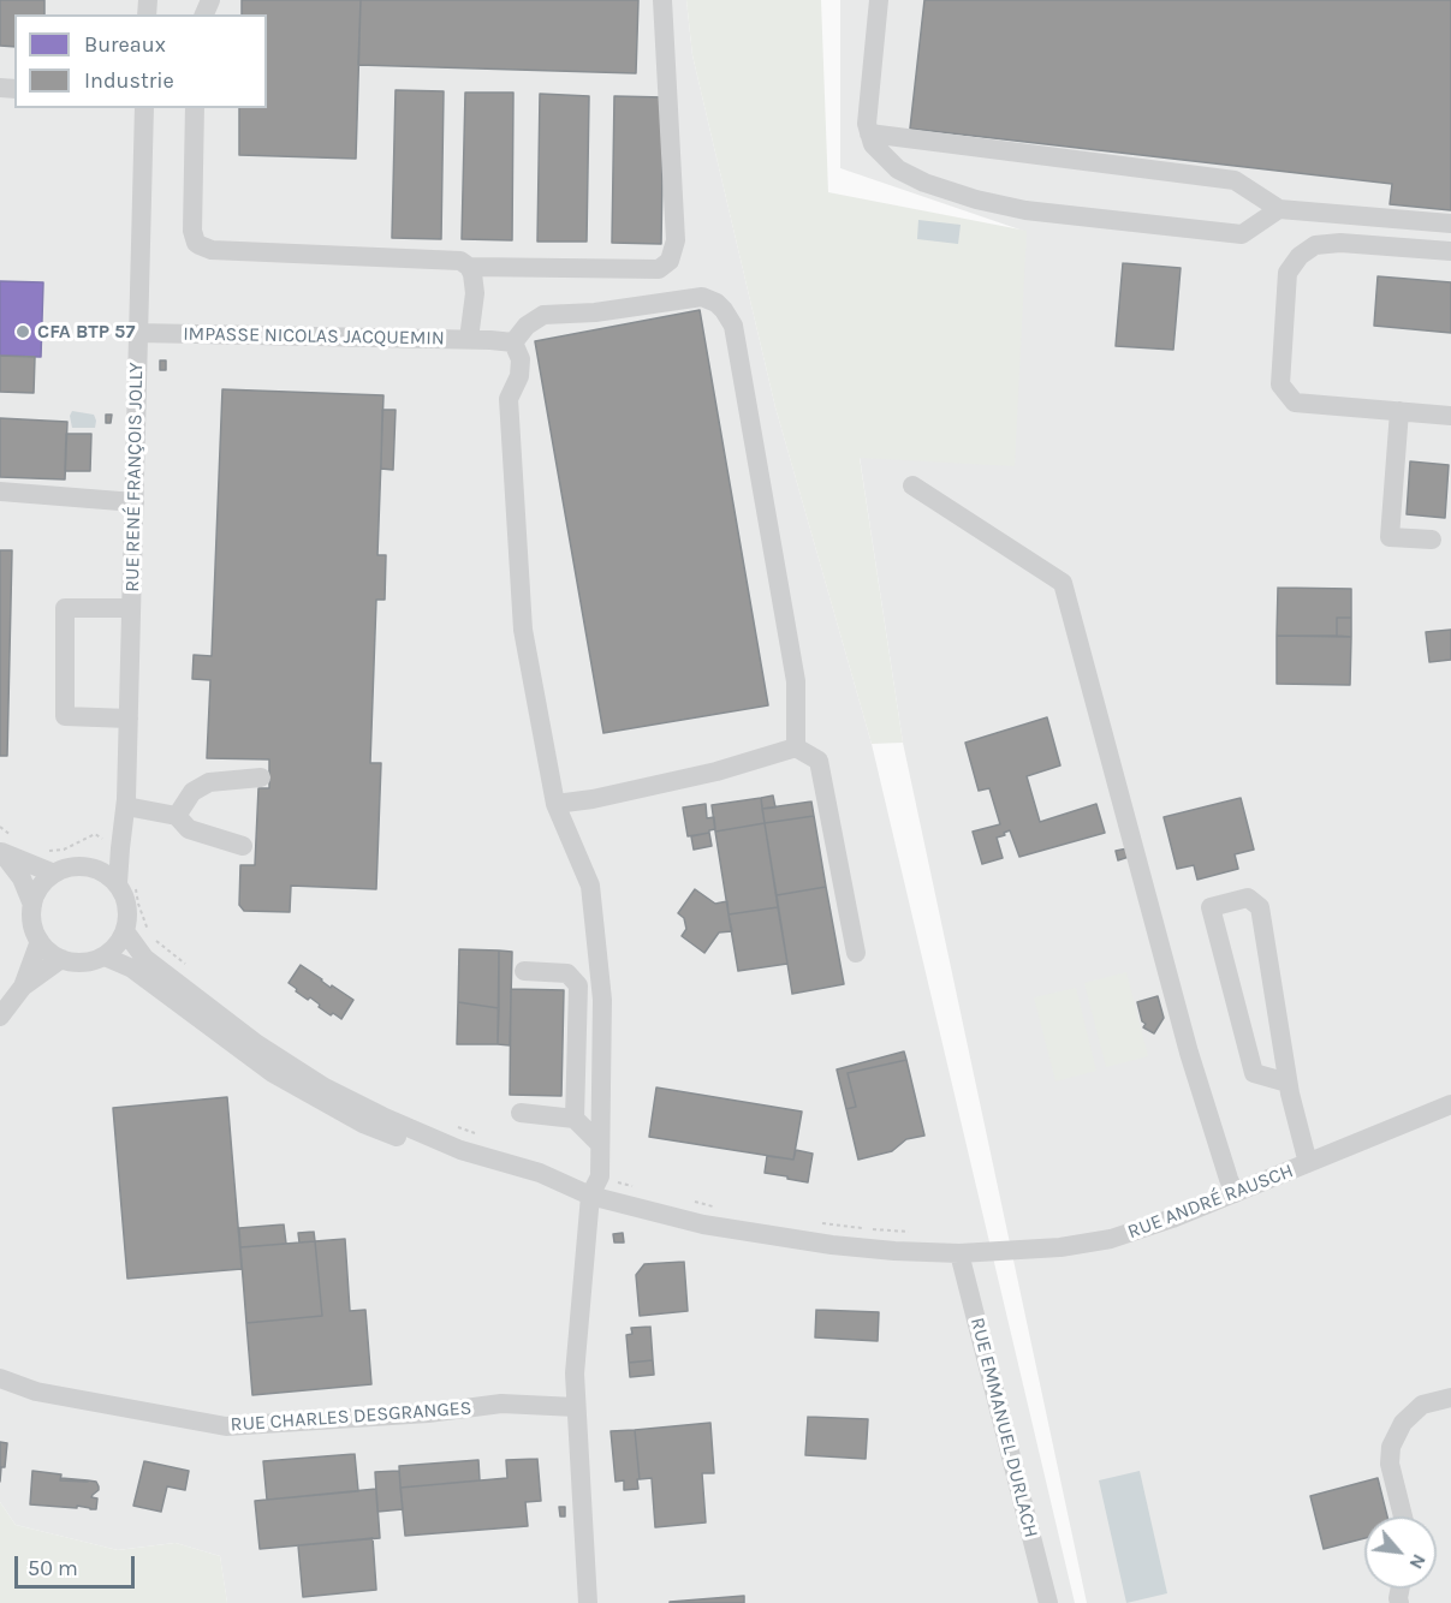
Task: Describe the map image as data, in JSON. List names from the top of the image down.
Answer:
{
  "streets": {
    "street": [
      "IMPASSE NICOLAS JACQUEMIN",
      "RUE RENÉ FRANÇOIS JOLLY",
      "RUE ANDRÉ RAUSCH",
      "RUE CHARLES DESGRANGES",
      "RUE EMMANUEL DURLACH"
    ]
  },
  "crossings": [
    ["IMPASSE NICOLAS JACQUEMIN", "RUE RENÉ FRANÇOIS JOLLY"],
    ["RUE ANDRÉ RAUSCH", "RUE EMMANUEL DURLACH"]
  ],
  "places": ["CFA BTP 57"],
  "legend": ["Bureaux", "Industrie"],
  "scale_bar": "50 m",
  "north": "bottom right"
}
